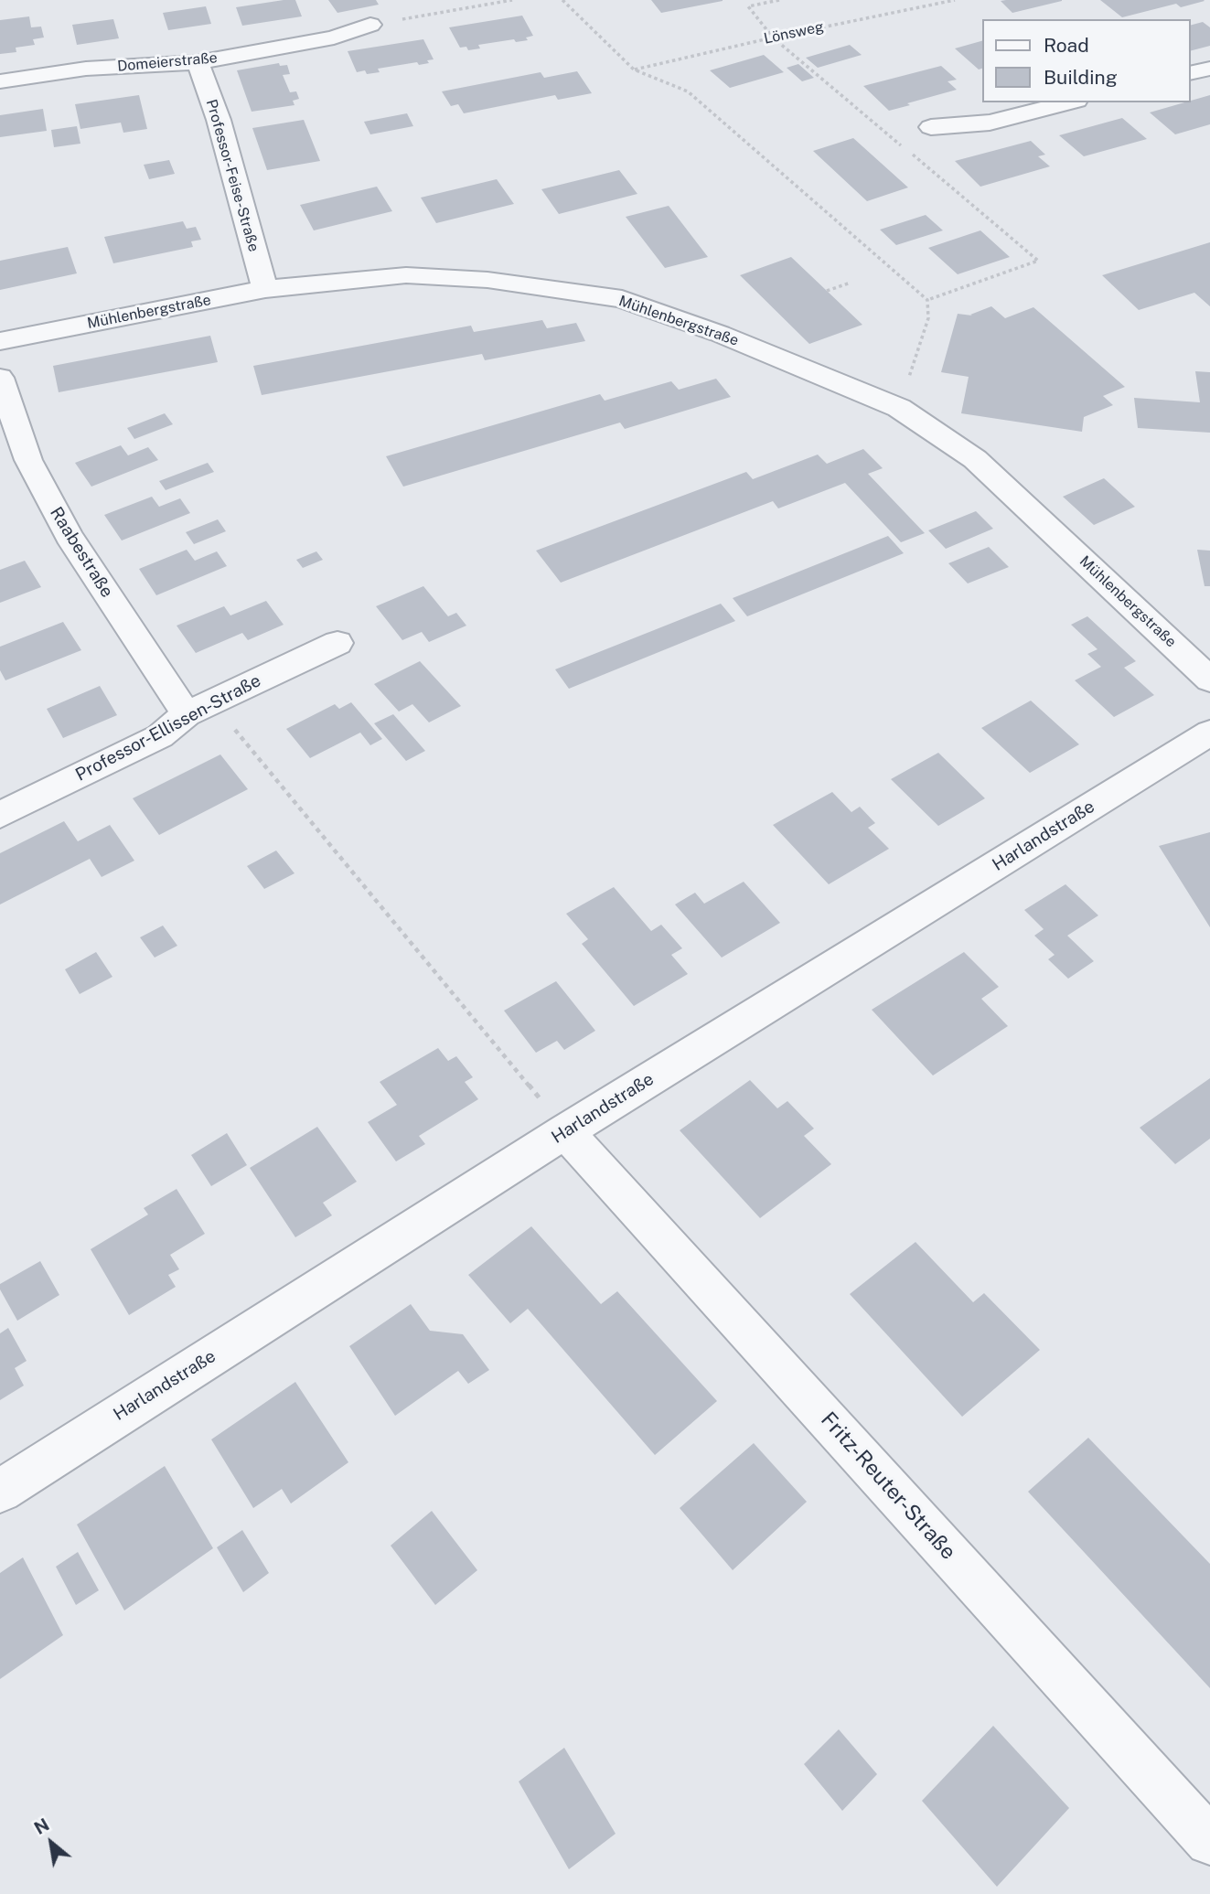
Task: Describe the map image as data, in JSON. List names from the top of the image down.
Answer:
{
  "streets": {
    "street": [
      "Domeierstraße",
      "Professor-Feise-Straße",
      "Mühlenbergstraße",
      "Raabestraße",
      "Professor-Ellissen-Straße",
      "Harlandstraße",
      "Fritz-Reuter-Straße"
    ],
    "path": ["Lönsweg"]
  },
  "crossings": [
    ["Domeierstraße", "Professor-Feise-Straße"],
    ["Professor-Feise-Straße", "Mühlenbergstraße"],
    ["Raabestraße", "Professor-Ellissen-Straße"],
    ["Harlandstraße", "Fritz-Reuter-Straße"]
  ],
  "legend": ["Road", "Building"],
  "north": "top left"
}
